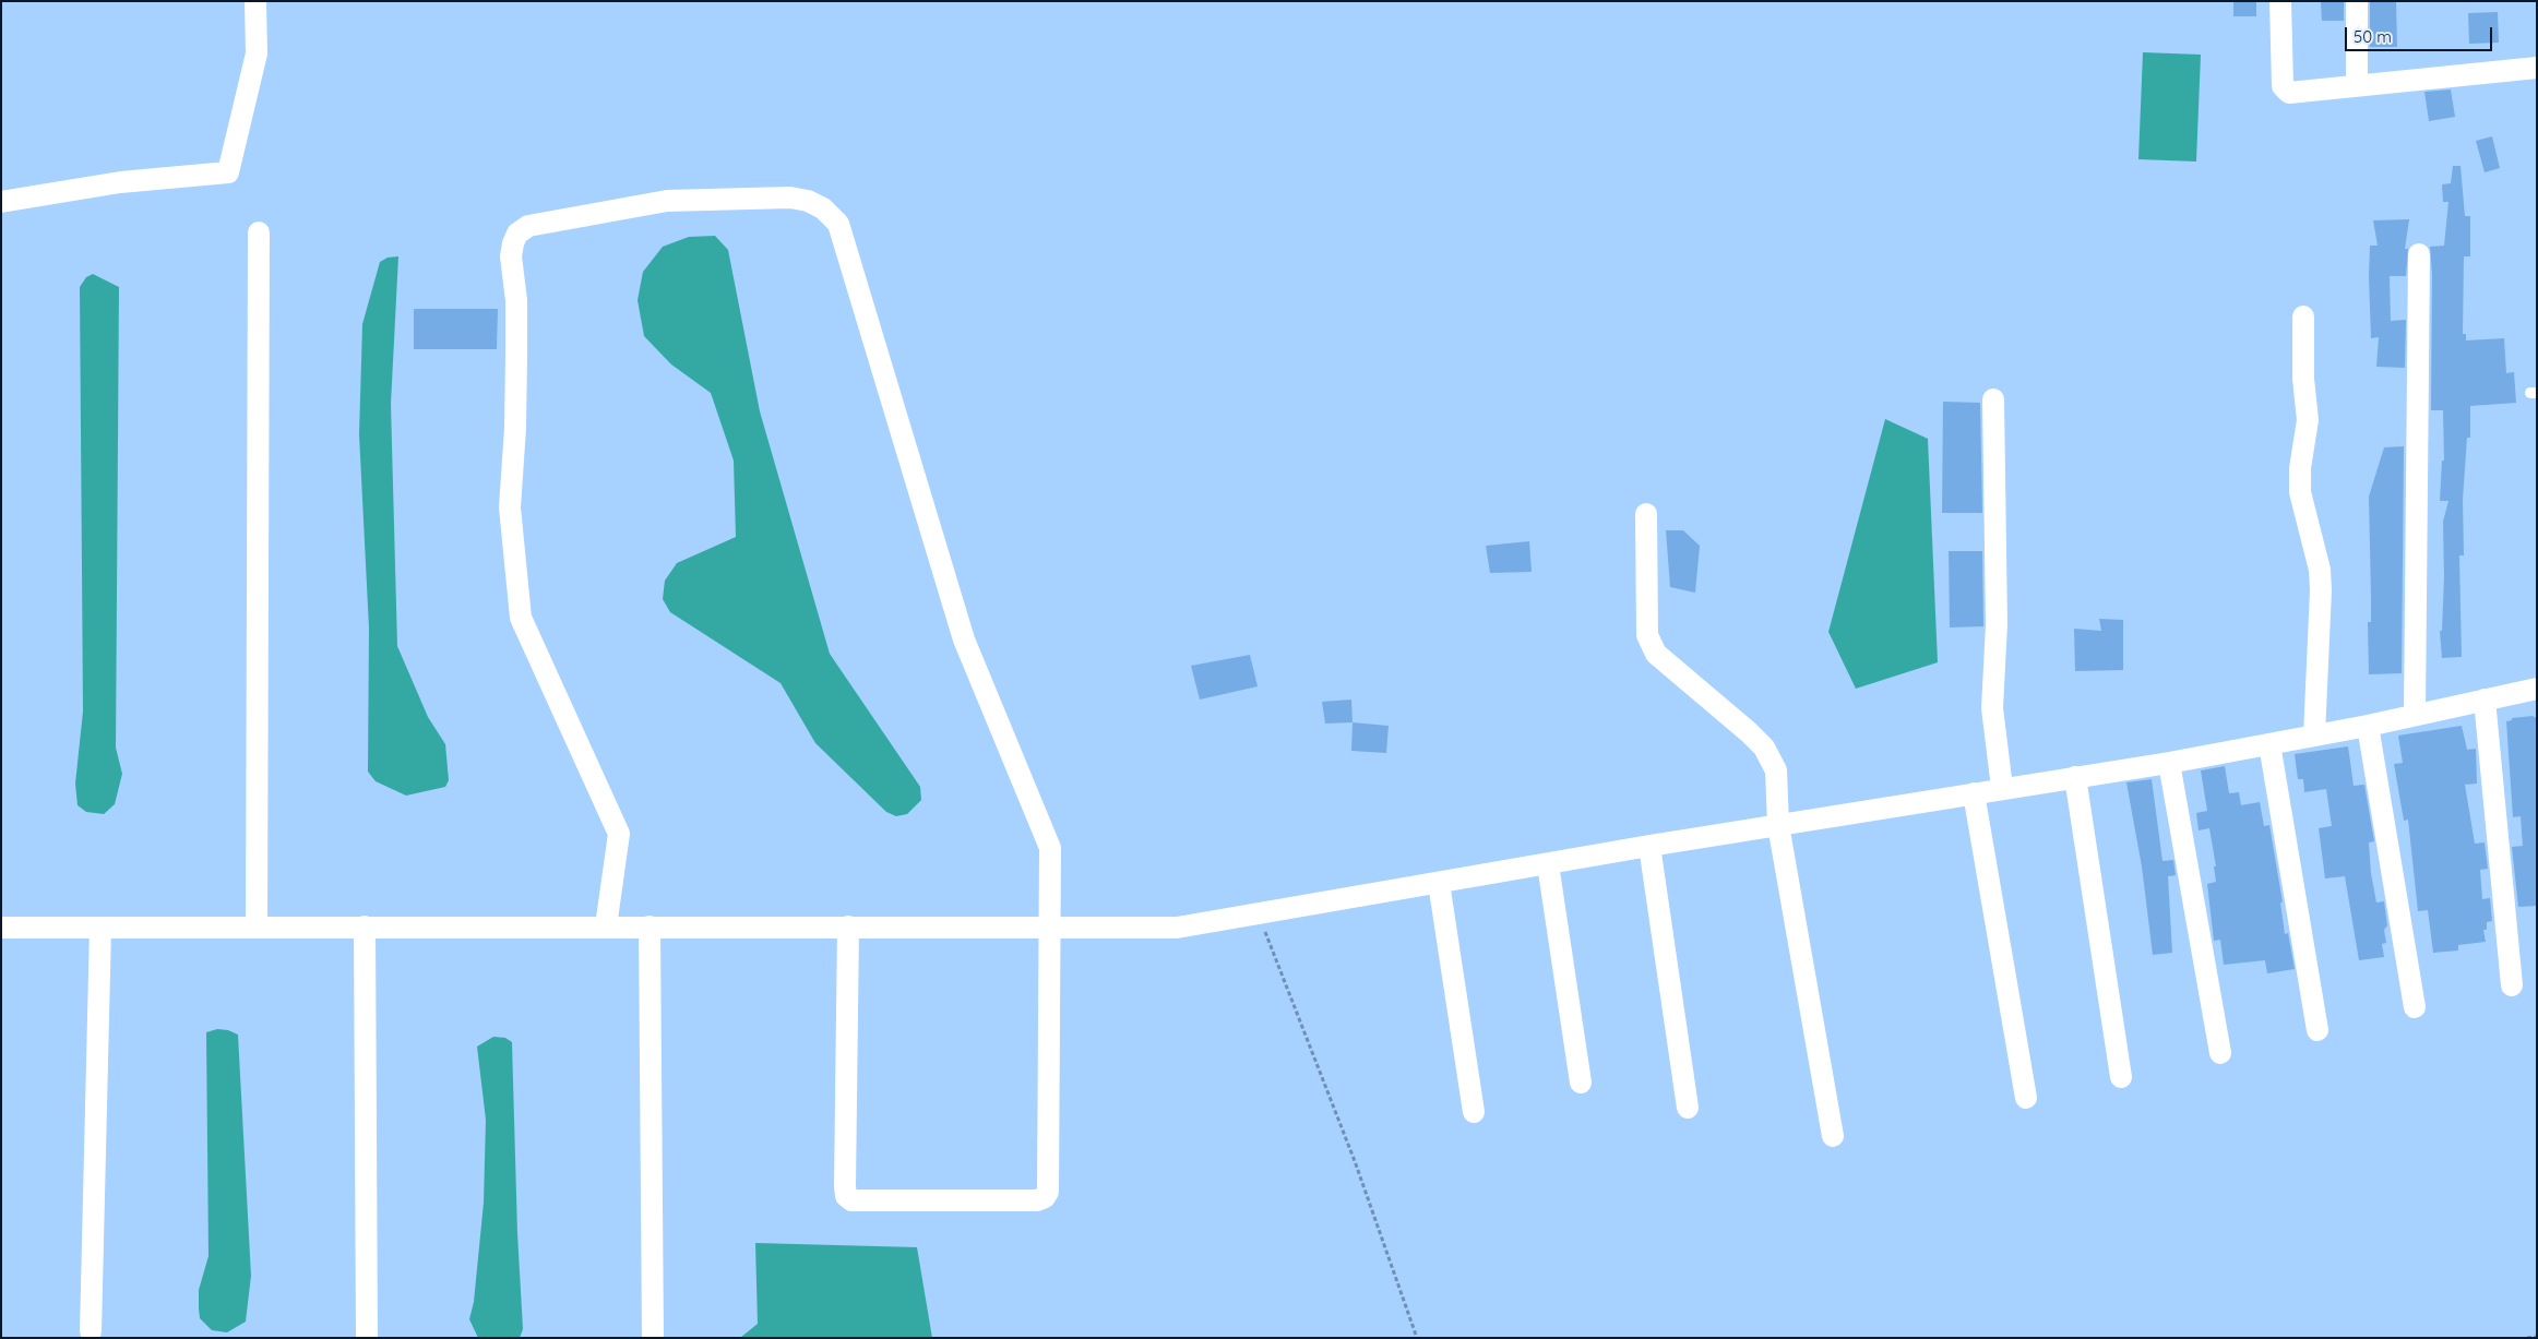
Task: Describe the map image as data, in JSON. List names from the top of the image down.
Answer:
{
  "scale_bar": "50 m"
}
